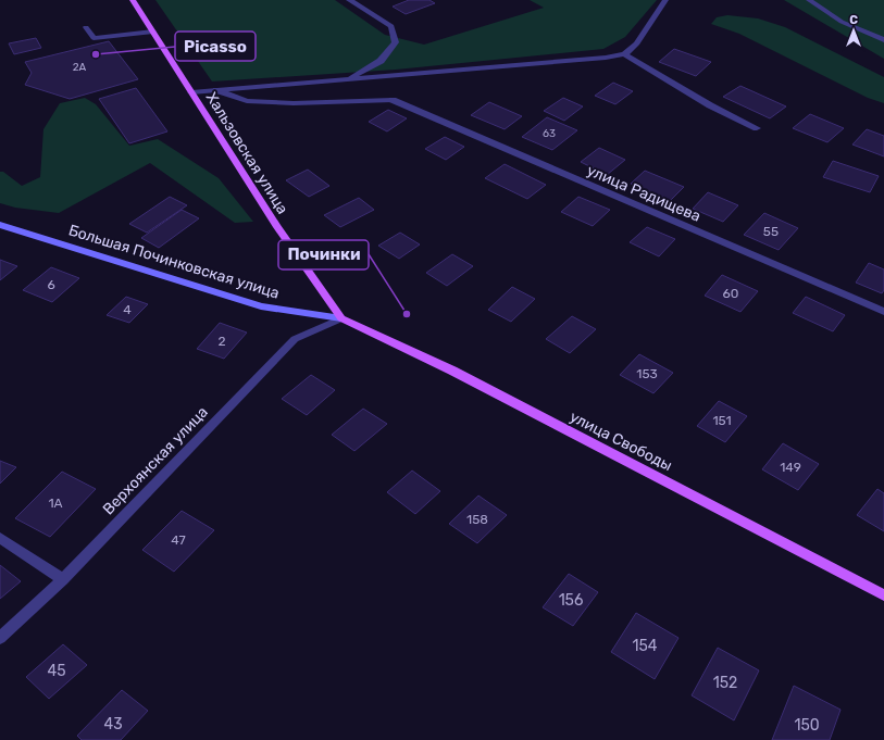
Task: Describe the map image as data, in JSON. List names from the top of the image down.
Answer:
{
  "streets": {
    "main road": ["Хальзовская улица", "улица Свободы"],
    "street": ["улица Радищева", "Большая Починковская улица", "Верхоянская улица"]
  },
  "crossings": [
    ["Хальзовская улица", "Большая Починковская улица"],
    ["Хальзовская улица", "улица Свободы"],
    ["Хальзовская улица", "Верхоянская улица"],
    ["Большая Починковская улица", "улица Свободы"],
    ["Большая Починковская улица", "Верхоянская улица"],
    ["улица Свободы", "Верхоянская улица"]
  ],
  "places": ["Picasso", "Починки"],
  "house_numbers": [
    "2А",
    "63",
    "55",
    "6",
    "60",
    "4",
    "2",
    "153",
    "151",
    "149",
    "1А",
    "158",
    "47",
    "156",
    "154",
    "45",
    "152",
    "43",
    "150"
  ],
  "north": "top"
}
